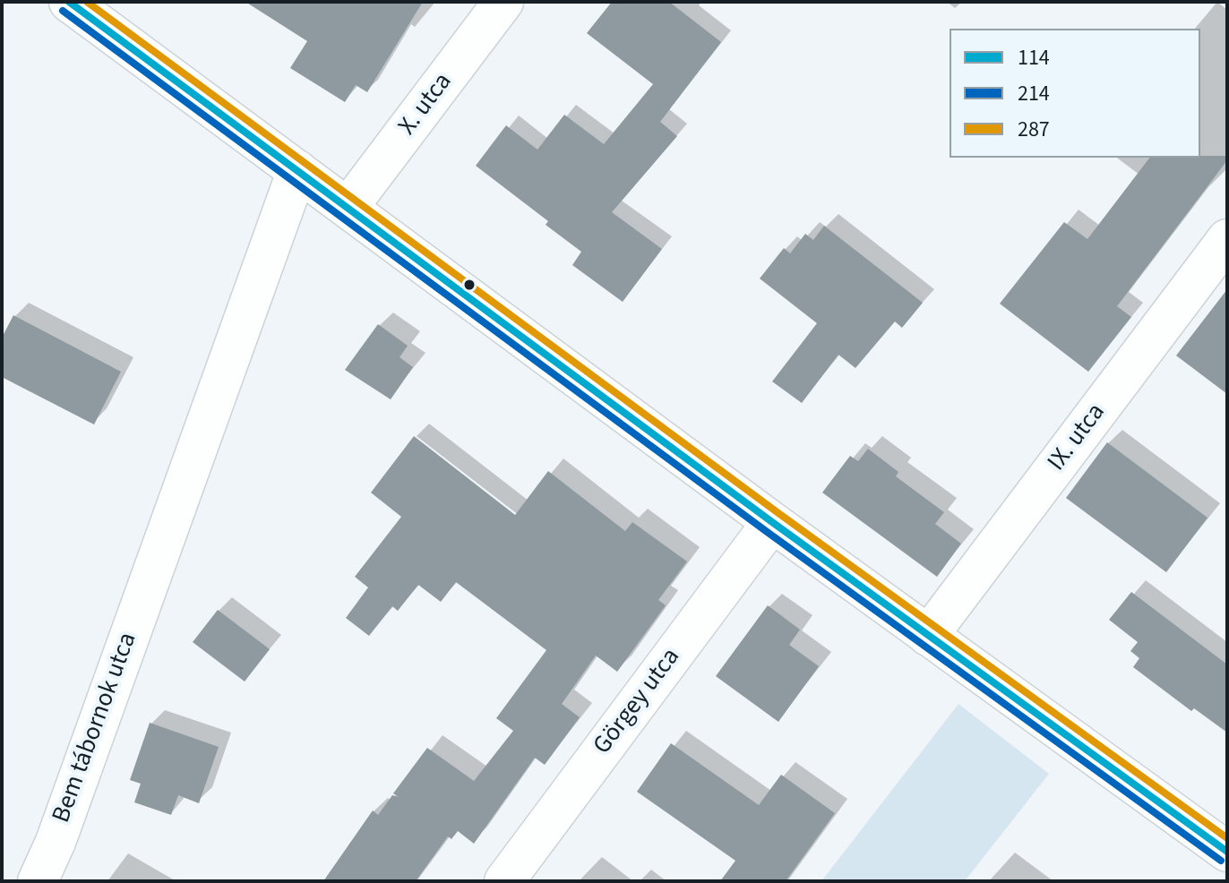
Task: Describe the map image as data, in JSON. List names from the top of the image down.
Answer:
{
  "streets": {
    "street": [
      "X. utca",
      "IX. utca",
      "Görgey utca",
      "Bem tábornok utca"
    ]
  },
  "lines": ["transit line 114", "transit line 287", "transit line 214"],
  "legend": ["114", "214", "287"]
}
